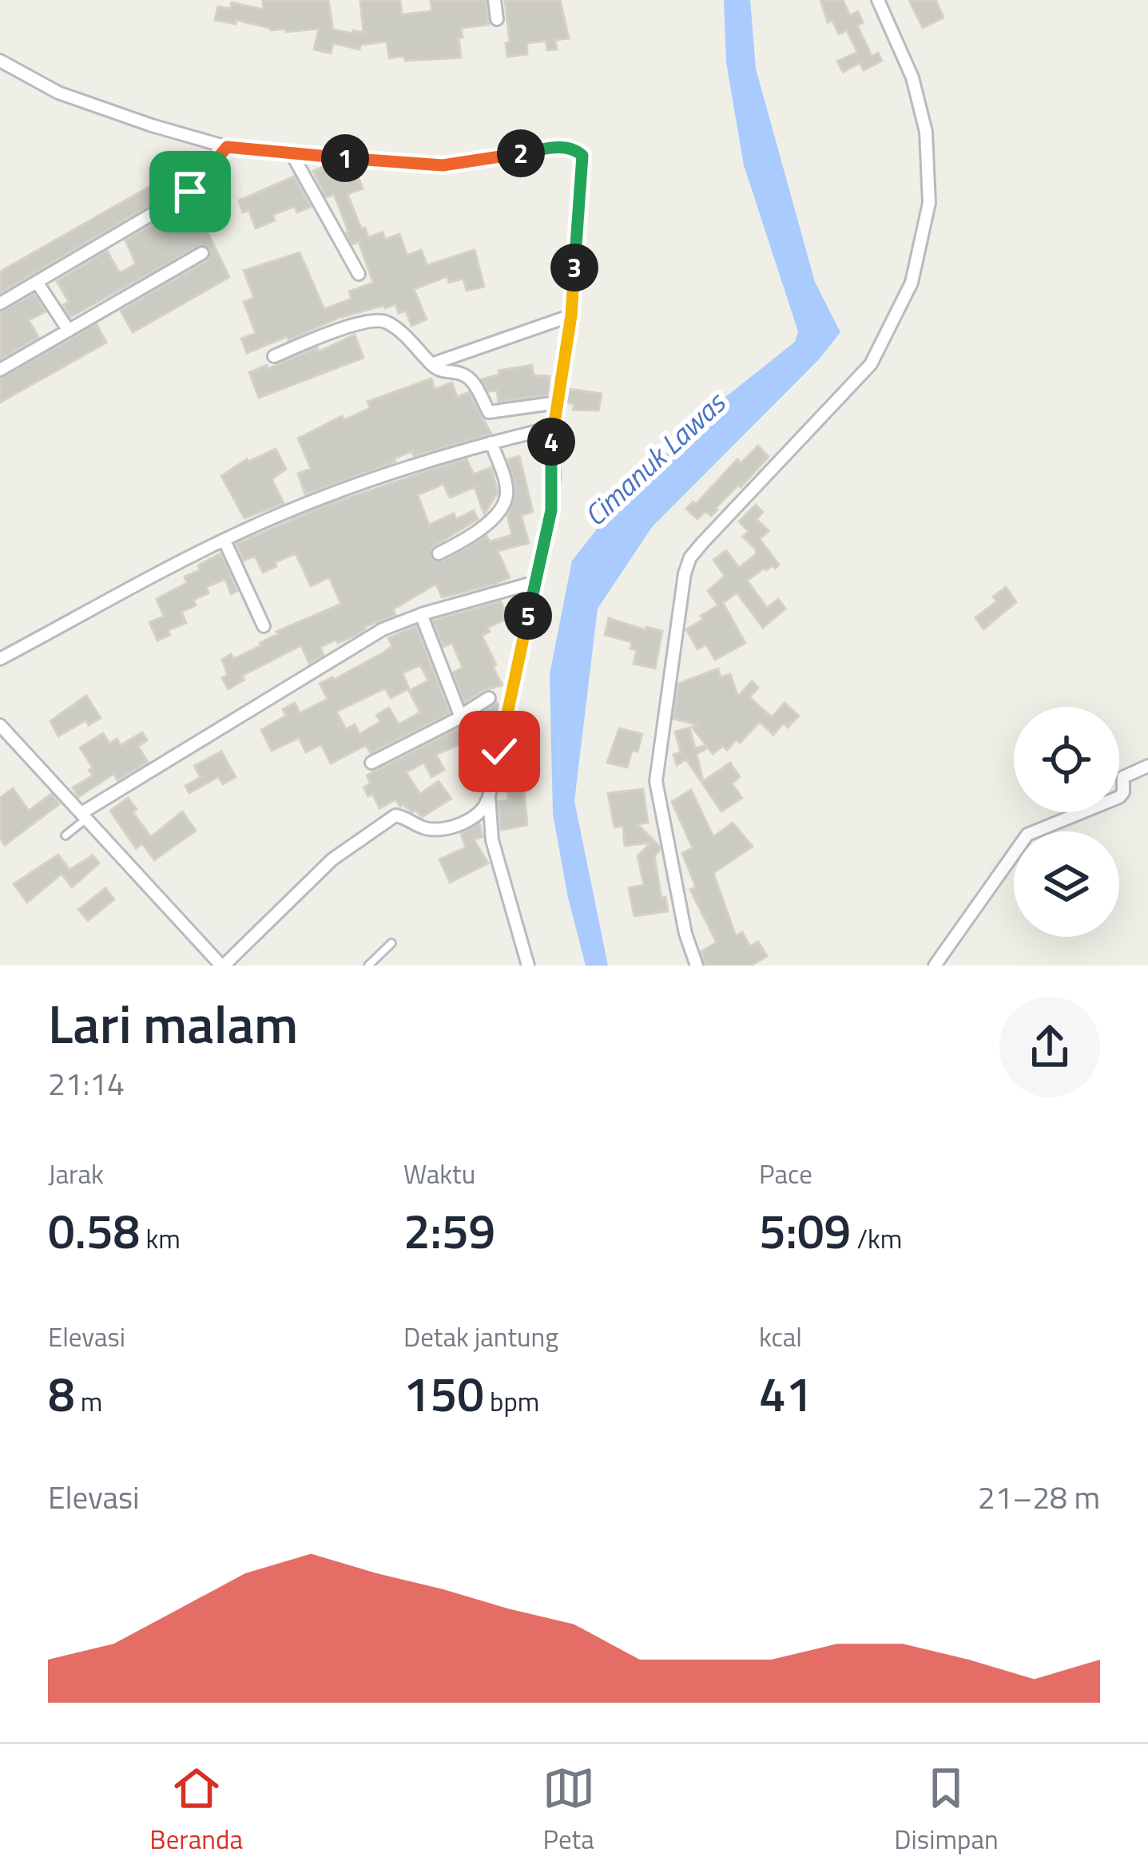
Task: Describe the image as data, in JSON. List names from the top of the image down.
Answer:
{
  "water": ["Cimanuk Lawas"],
  "page": {
    "pins": [
      "2",
      "1",
      "3",
      "4",
      "5"
    ],
    "heading": ["Lari malam", "21:14"],
    "stats": [
      ["Jarak", "0.58 km"],
      ["Waktu", "2:59"],
      ["Pace", "5:09 /km"],
      ["Elevasi", "8 m"],
      ["Detak jantung", "150 bpm"],
      ["kcal", "41"]
    ],
    "chart": ["Elevasi", "21–28 m"],
    "tabs": ["Beranda", "Peta", "Disimpan"]
  }
}
